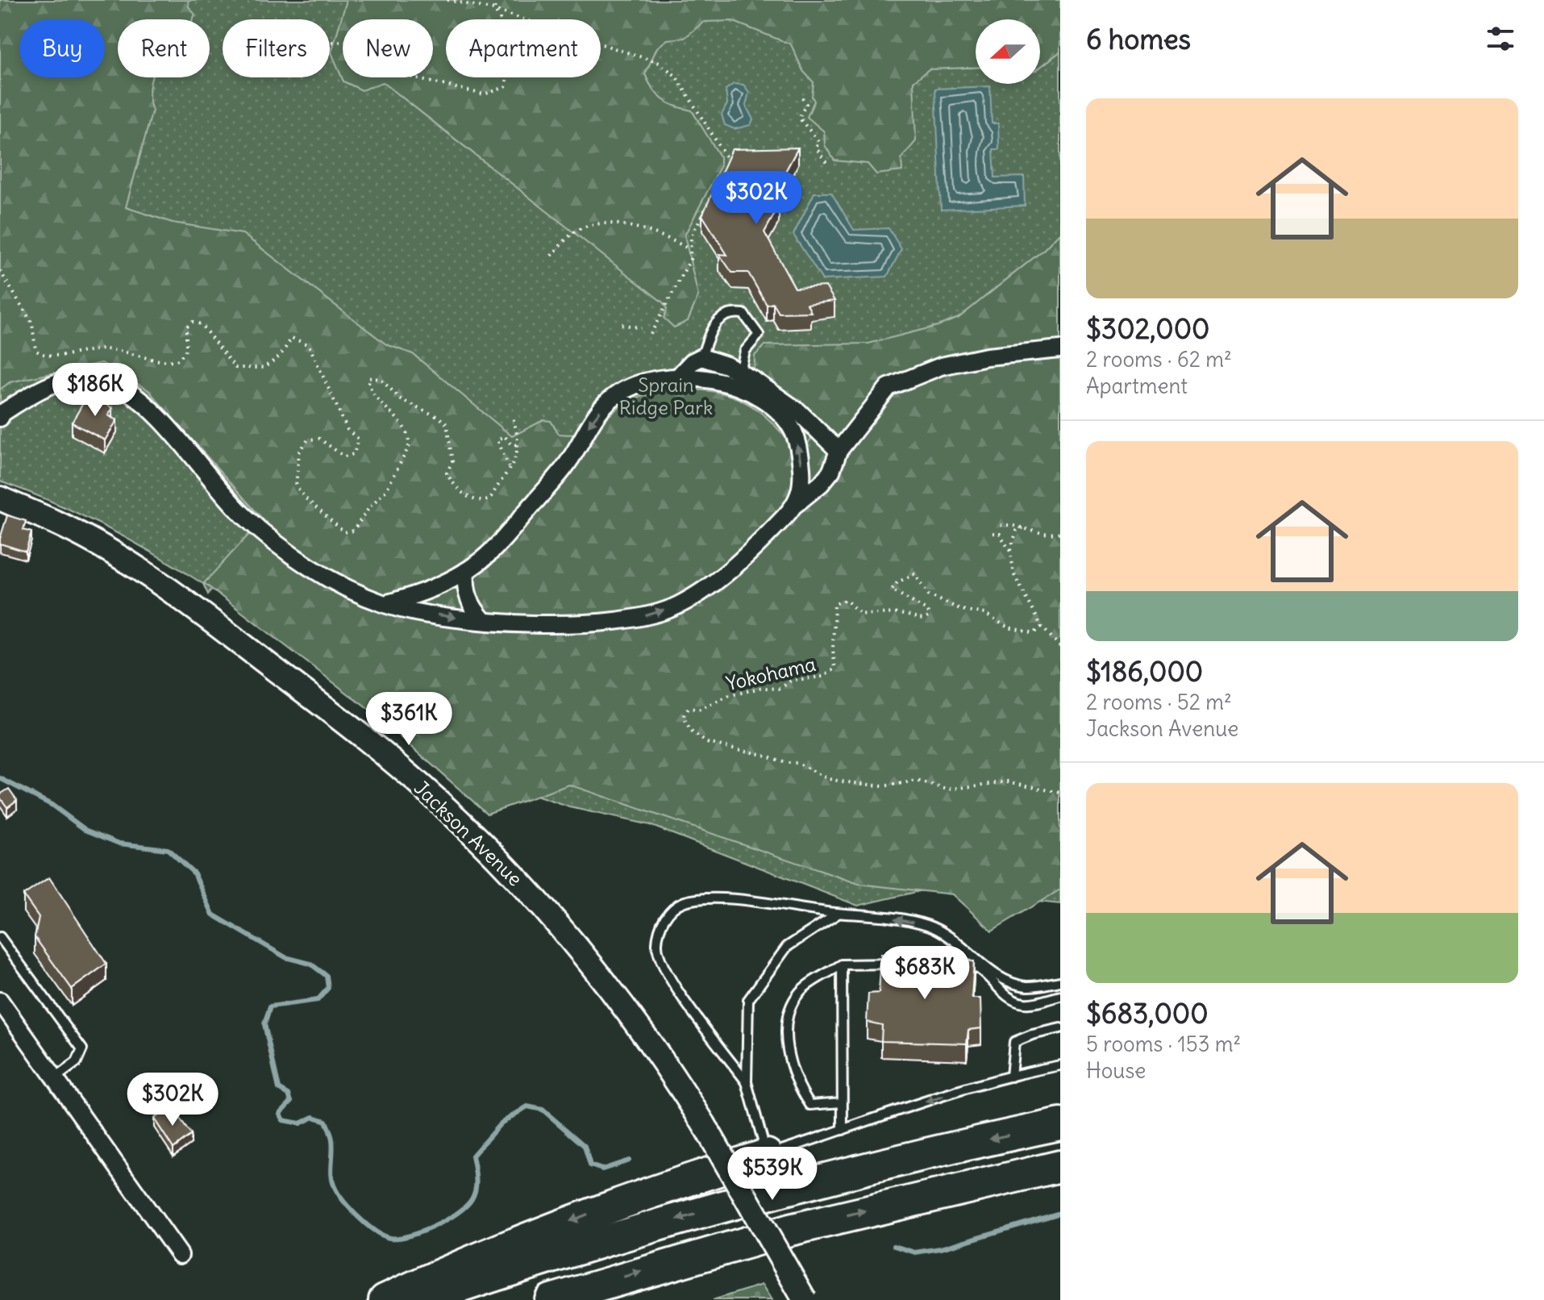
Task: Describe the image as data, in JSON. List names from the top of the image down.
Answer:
{
  "streets": {
    "main road": ["Jackson Avenue"],
    "path": ["Yokohama"]
  },
  "parks": ["Sprain Ridge Park"],
  "north": "left",
  "page": {
    "heading": "6 homes",
    "chip": [
      "Buy",
      "Rent",
      "Filters",
      "New",
      "Apartment"
    ],
    "list": [
      {
        "name": "$302,000",
        "note": "2 rooms · 62 m² · Apartment"
      },
      {
        "name": "$186,000",
        "note": "2 rooms · 52 m² · Jackson Avenue"
      },
      {
        "name": "$683,000",
        "note": "5 rooms · 153 m² · House"
      }
    ],
    "price": [
      "$302K",
      "$186K",
      "$361K",
      "$683K",
      "$302K",
      "$539K"
    ]
  }
}
